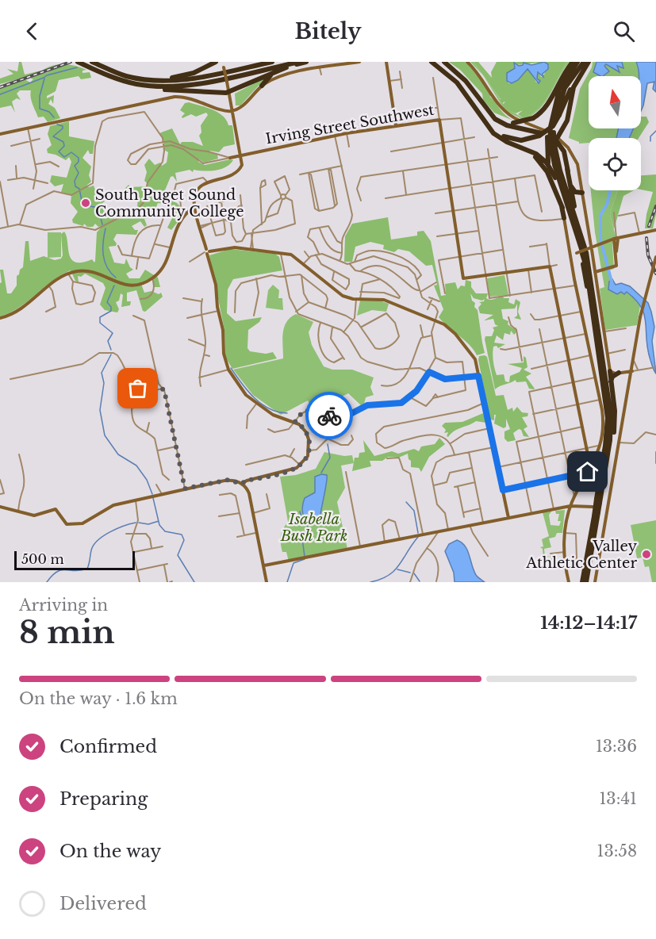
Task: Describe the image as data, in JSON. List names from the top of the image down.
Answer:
{
  "streets": {
    "street": ["Irving Street Southwest"]
  },
  "parks": ["Isabella Bush Park"],
  "places": ["South Puget Sound Community College", "Valley Athletic Center"],
  "scale_bar": "500 m",
  "north": "top",
  "page": {
    "header": "Bitely",
    "scale": "500 m",
    "heading": ["8 min", "Arriving in", "14:12–14:17"],
    "bar": "On the way · 1.6 km",
    "list": [
      ["Confirmed", "13:36"],
      ["Preparing", "13:41"],
      ["On the way", "13:58"],
      "Delivered"
    ]
  }
}
